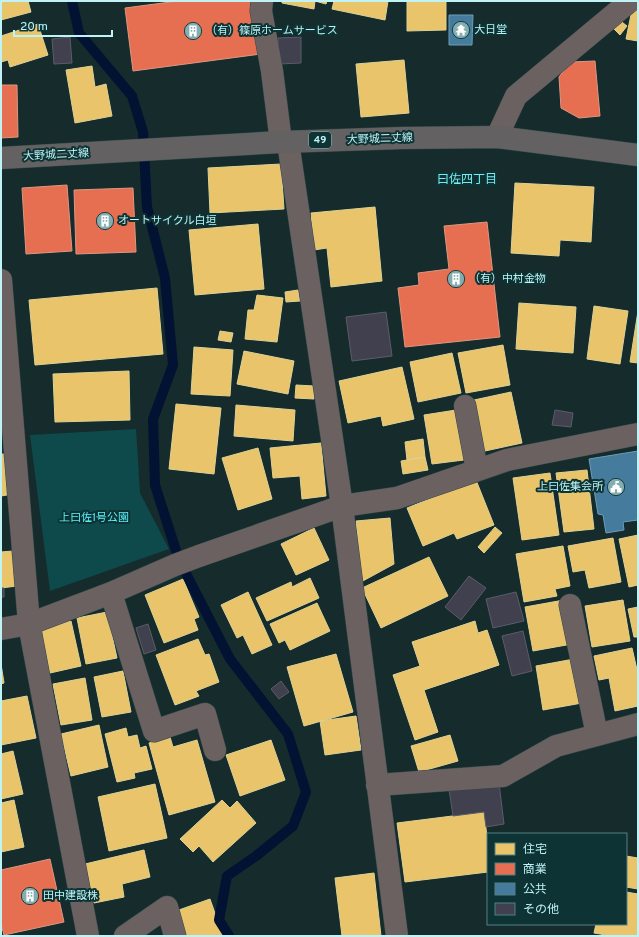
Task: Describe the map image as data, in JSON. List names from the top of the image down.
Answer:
{
  "streets": {
    "main road": ["大野城二丈線", "49"]
  },
  "districts": ["曰佐四丁目"],
  "parks": ["上曰佐1号公園"],
  "places": {
    "temple": ["大日堂"],
    "building": [
      "（有）篠原ホームサービス",
      "オートサイクル白垣",
      "（有）中村金物",
      "田中建設株"
    ],
    "public building": ["上曰佐集会所"]
  },
  "legend": [
    "住宅",
    "商業",
    "公共",
    "その他"
  ],
  "scale_bar": "20 m"
}
